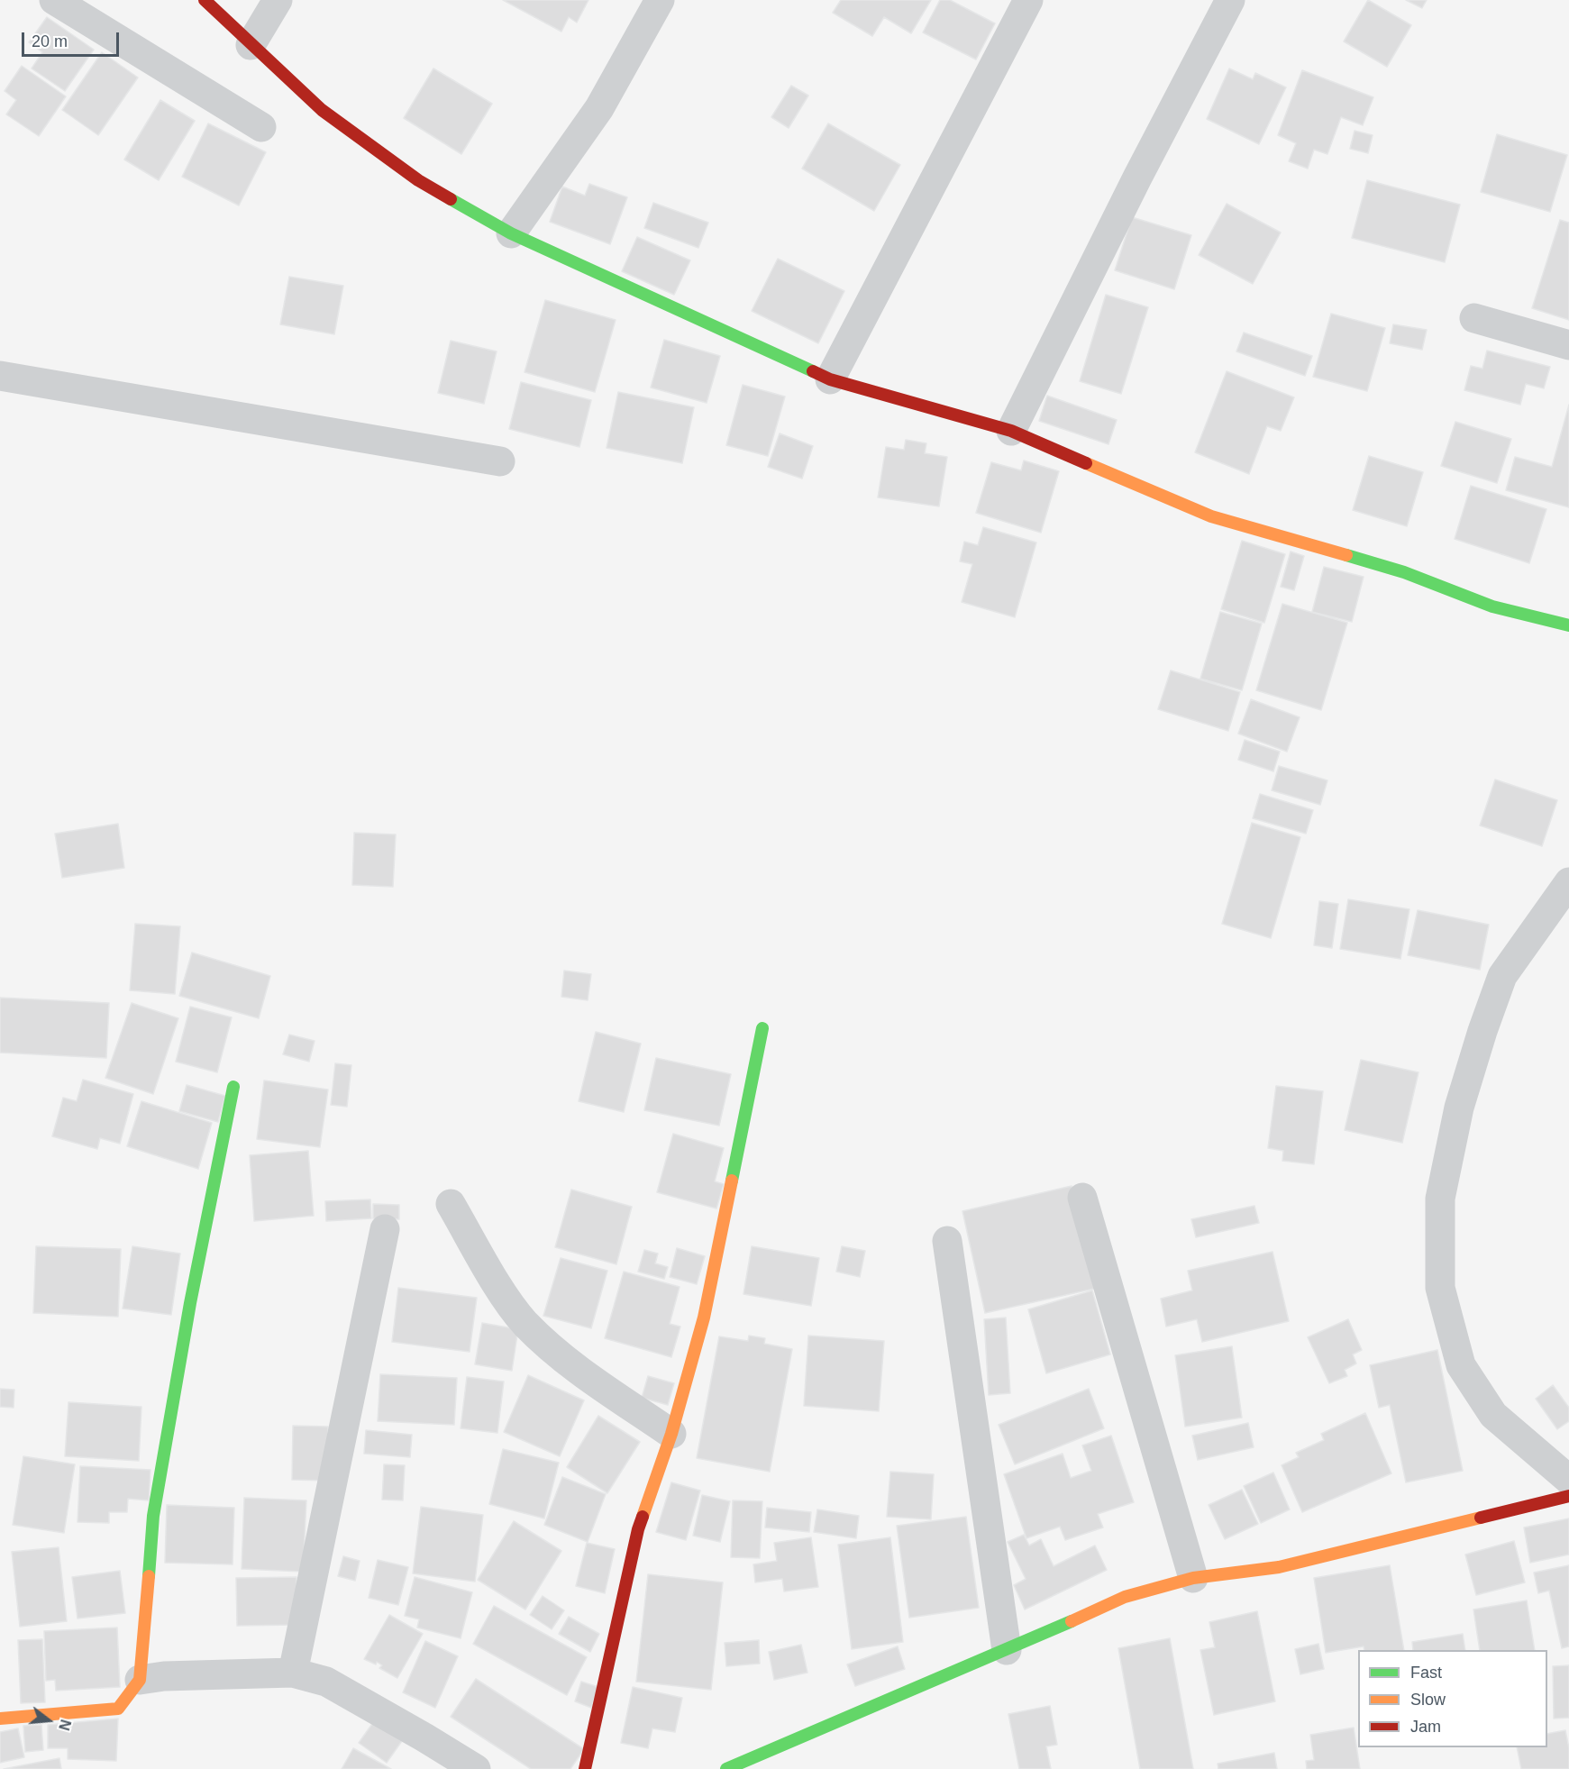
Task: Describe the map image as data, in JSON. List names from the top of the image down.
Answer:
{
  "legend": ["Fast", "Slow", "Jam"],
  "scale_bar": "20 m",
  "north": "right"
}
